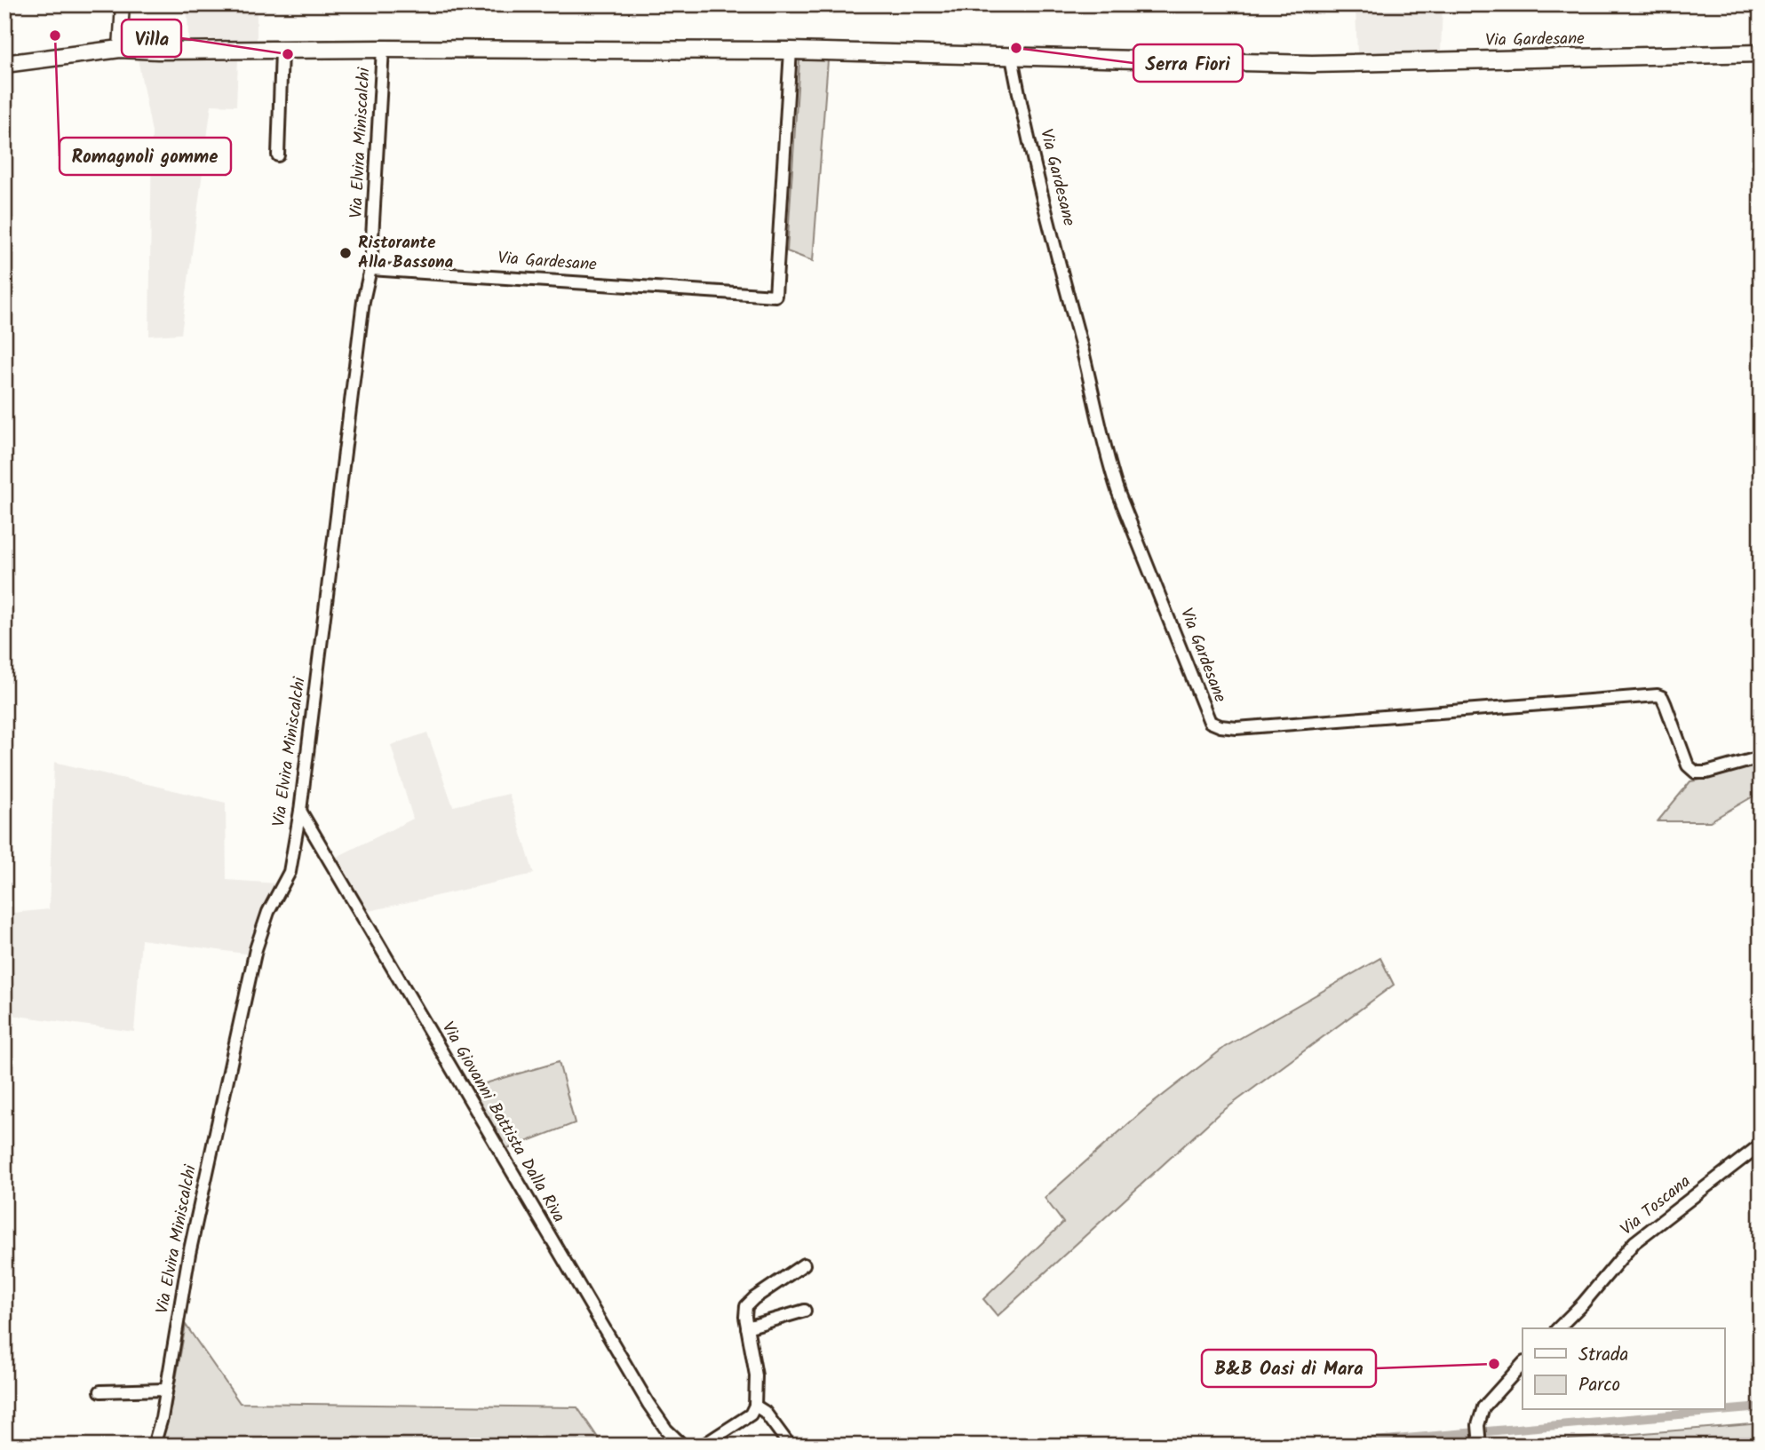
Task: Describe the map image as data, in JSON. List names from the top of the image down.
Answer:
{
  "streets": {
    "main road": ["Via Gardesane"],
    "street": ["Via Elvira Miniscalchi", "Via Giovanni Battista Dalla Riva", "Via Toscana"]
  },
  "crossings": [
    ["Via Gardesane", "Via Elvira Miniscalchi"],
    ["Via Elvira Miniscalchi", "Via Giovanni Battista Dalla Riva"]
  ],
  "places": [
    "Romagnoli gomme",
    "Serra Fiori",
    "Villa",
    "Ristorante Alla Bassona",
    "B&B Oasi di Mara"
  ],
  "legend": ["Strada", "Parco"]
}
